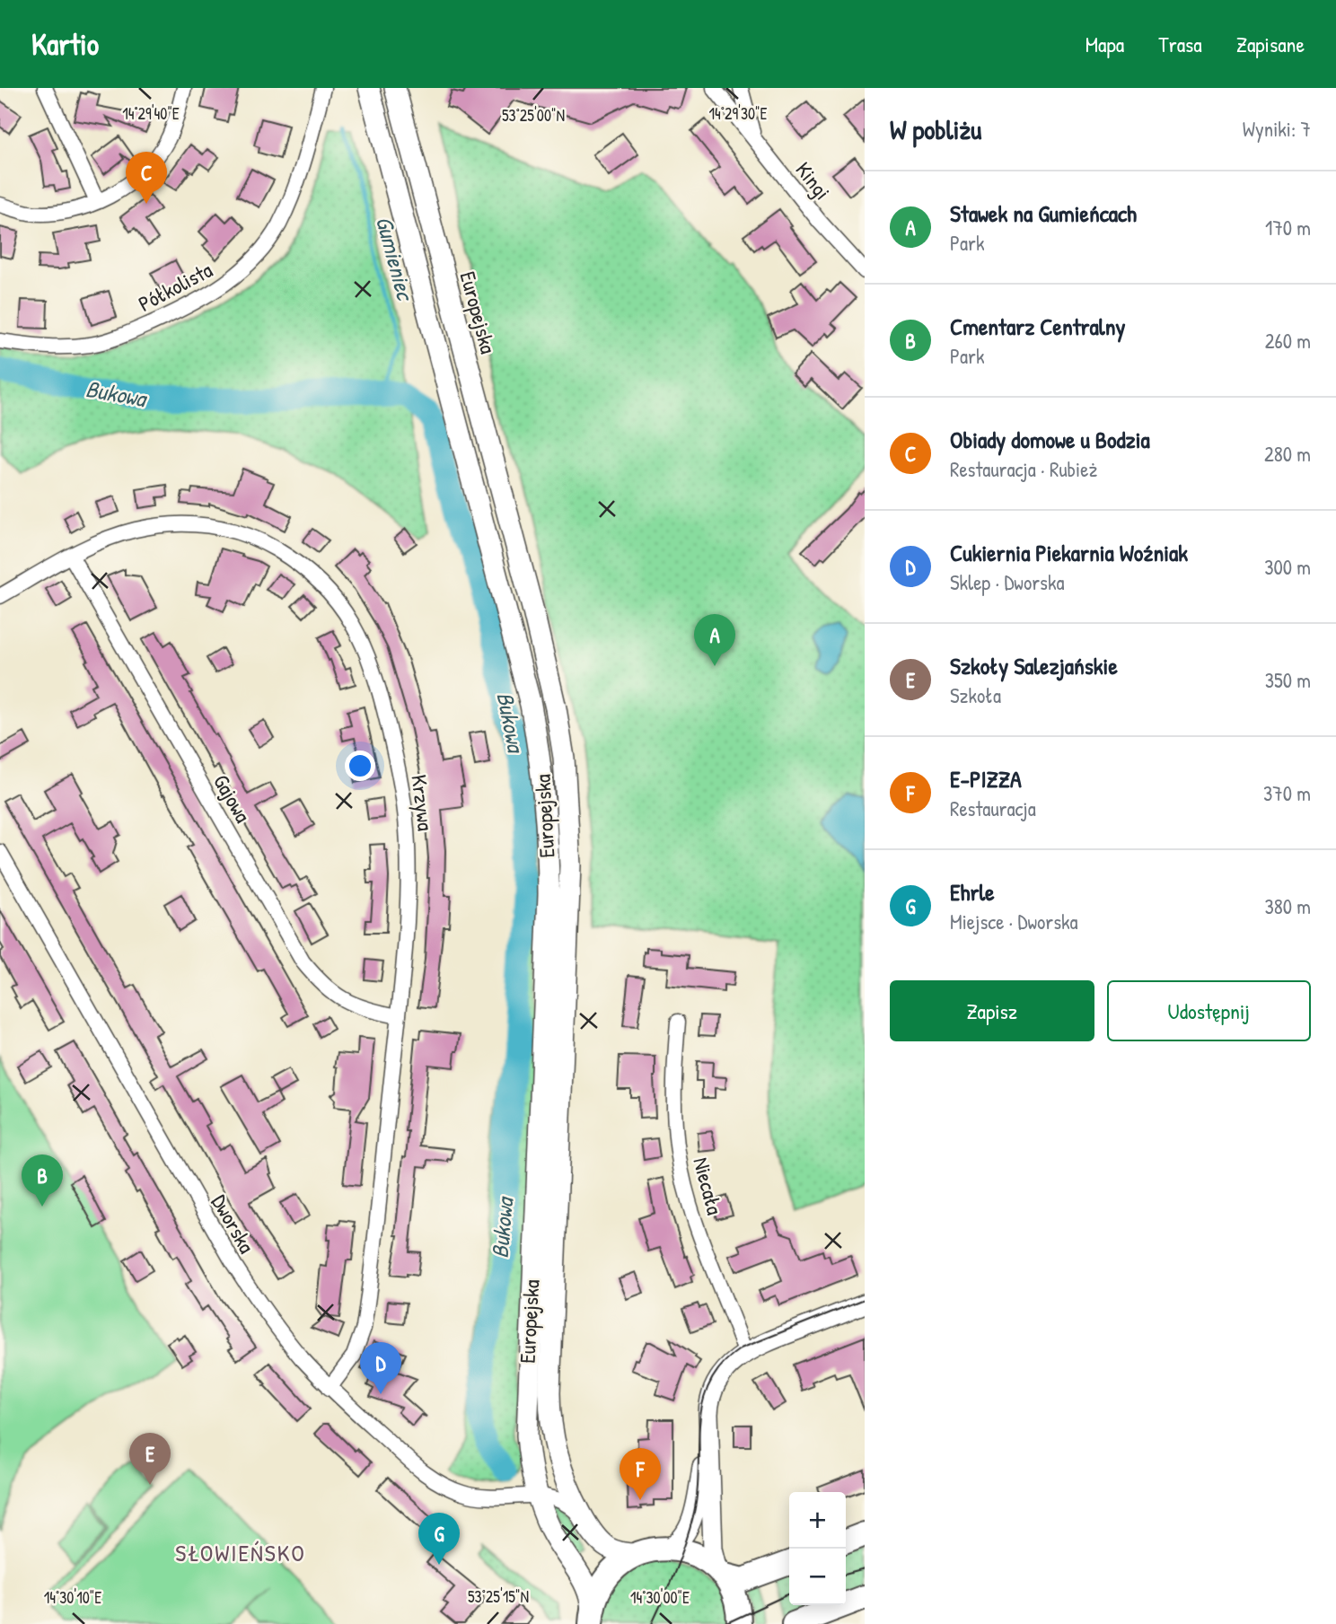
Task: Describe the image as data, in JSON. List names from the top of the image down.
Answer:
{
  "streets": {
    "main road": ["Europejska"],
    "street": [
      "Kingi",
      "Półkolista",
      "Gajowa",
      "Krzywa",
      "Niecała",
      "Dworska"
    ]
  },
  "crossings": [
    ["Europejska", "Dworska"],
    ["Gajowa", "Krzywa"],
    ["Krzywa", "Dworska"]
  ],
  "districts": ["SŁOWIEŃSKO"],
  "water": ["Gumieniec", "Bukowa"],
  "page": {
    "header": "Kartio",
    "nav": ["Mapa", "Trasa", "Zapisane"],
    "heading": ["W pobliżu", "Wyniki: 7"],
    "pins": [
      "C",
      "A",
      "B",
      "D",
      "E",
      "F",
      "G"
    ],
    "list": [
      {
        "mark": "A",
        "name": "Stawek na Gumieńcach",
        "note": "Park",
        "value": "170 m"
      },
      {
        "mark": "B",
        "name": "Cmentarz Centralny",
        "note": "Park",
        "value": "260 m"
      },
      {
        "mark": "C",
        "name": "Obiady domowe u Bodzia",
        "note": "Restauracja · Rubież",
        "value": "280 m"
      },
      {
        "mark": "D",
        "name": "Cukiernia Piekarnia Woźniak",
        "note": "Sklep · Dworska",
        "value": "300 m"
      },
      {
        "mark": "E",
        "name": "Szkoły Salezjańskie",
        "note": "Szkoła",
        "value": "350 m"
      },
      {
        "mark": "F",
        "name": "E-PIZZA",
        "note": "Restauracja",
        "value": "370 m"
      },
      {
        "mark": "G",
        "name": "Ehrle",
        "note": "Miejsce · Dworska",
        "value": "380 m"
      }
    ],
    "buttons": ["Zapisz", "Udostępnij"],
    "map_buttons": ["+", "−"]
  },
  "coordinates": [
    "14°29'30\"E",
    "14°29'40\"E",
    "53°25'00\"N",
    "53°25'15\"N",
    "14°30'10\"E",
    "14°30'00\"E"
  ]
}
